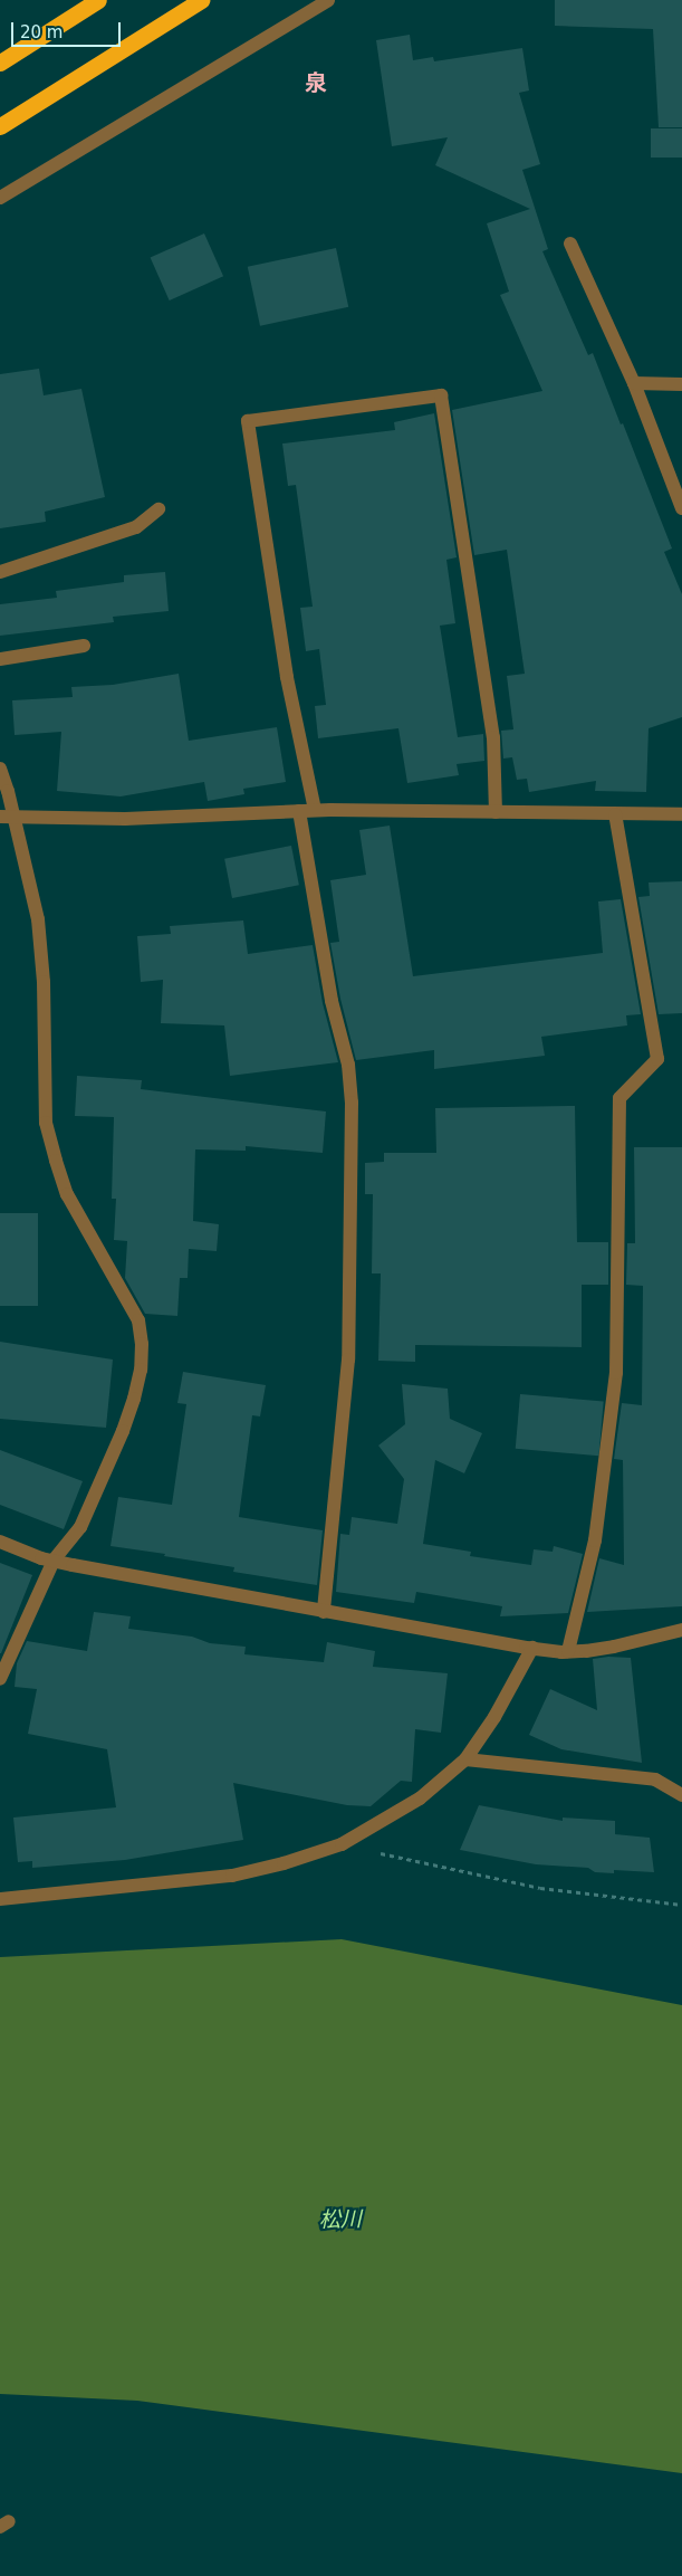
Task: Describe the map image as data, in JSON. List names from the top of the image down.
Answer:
{
  "districts": ["泉"],
  "water": ["松川"],
  "scale_bar": "20 m"
}
